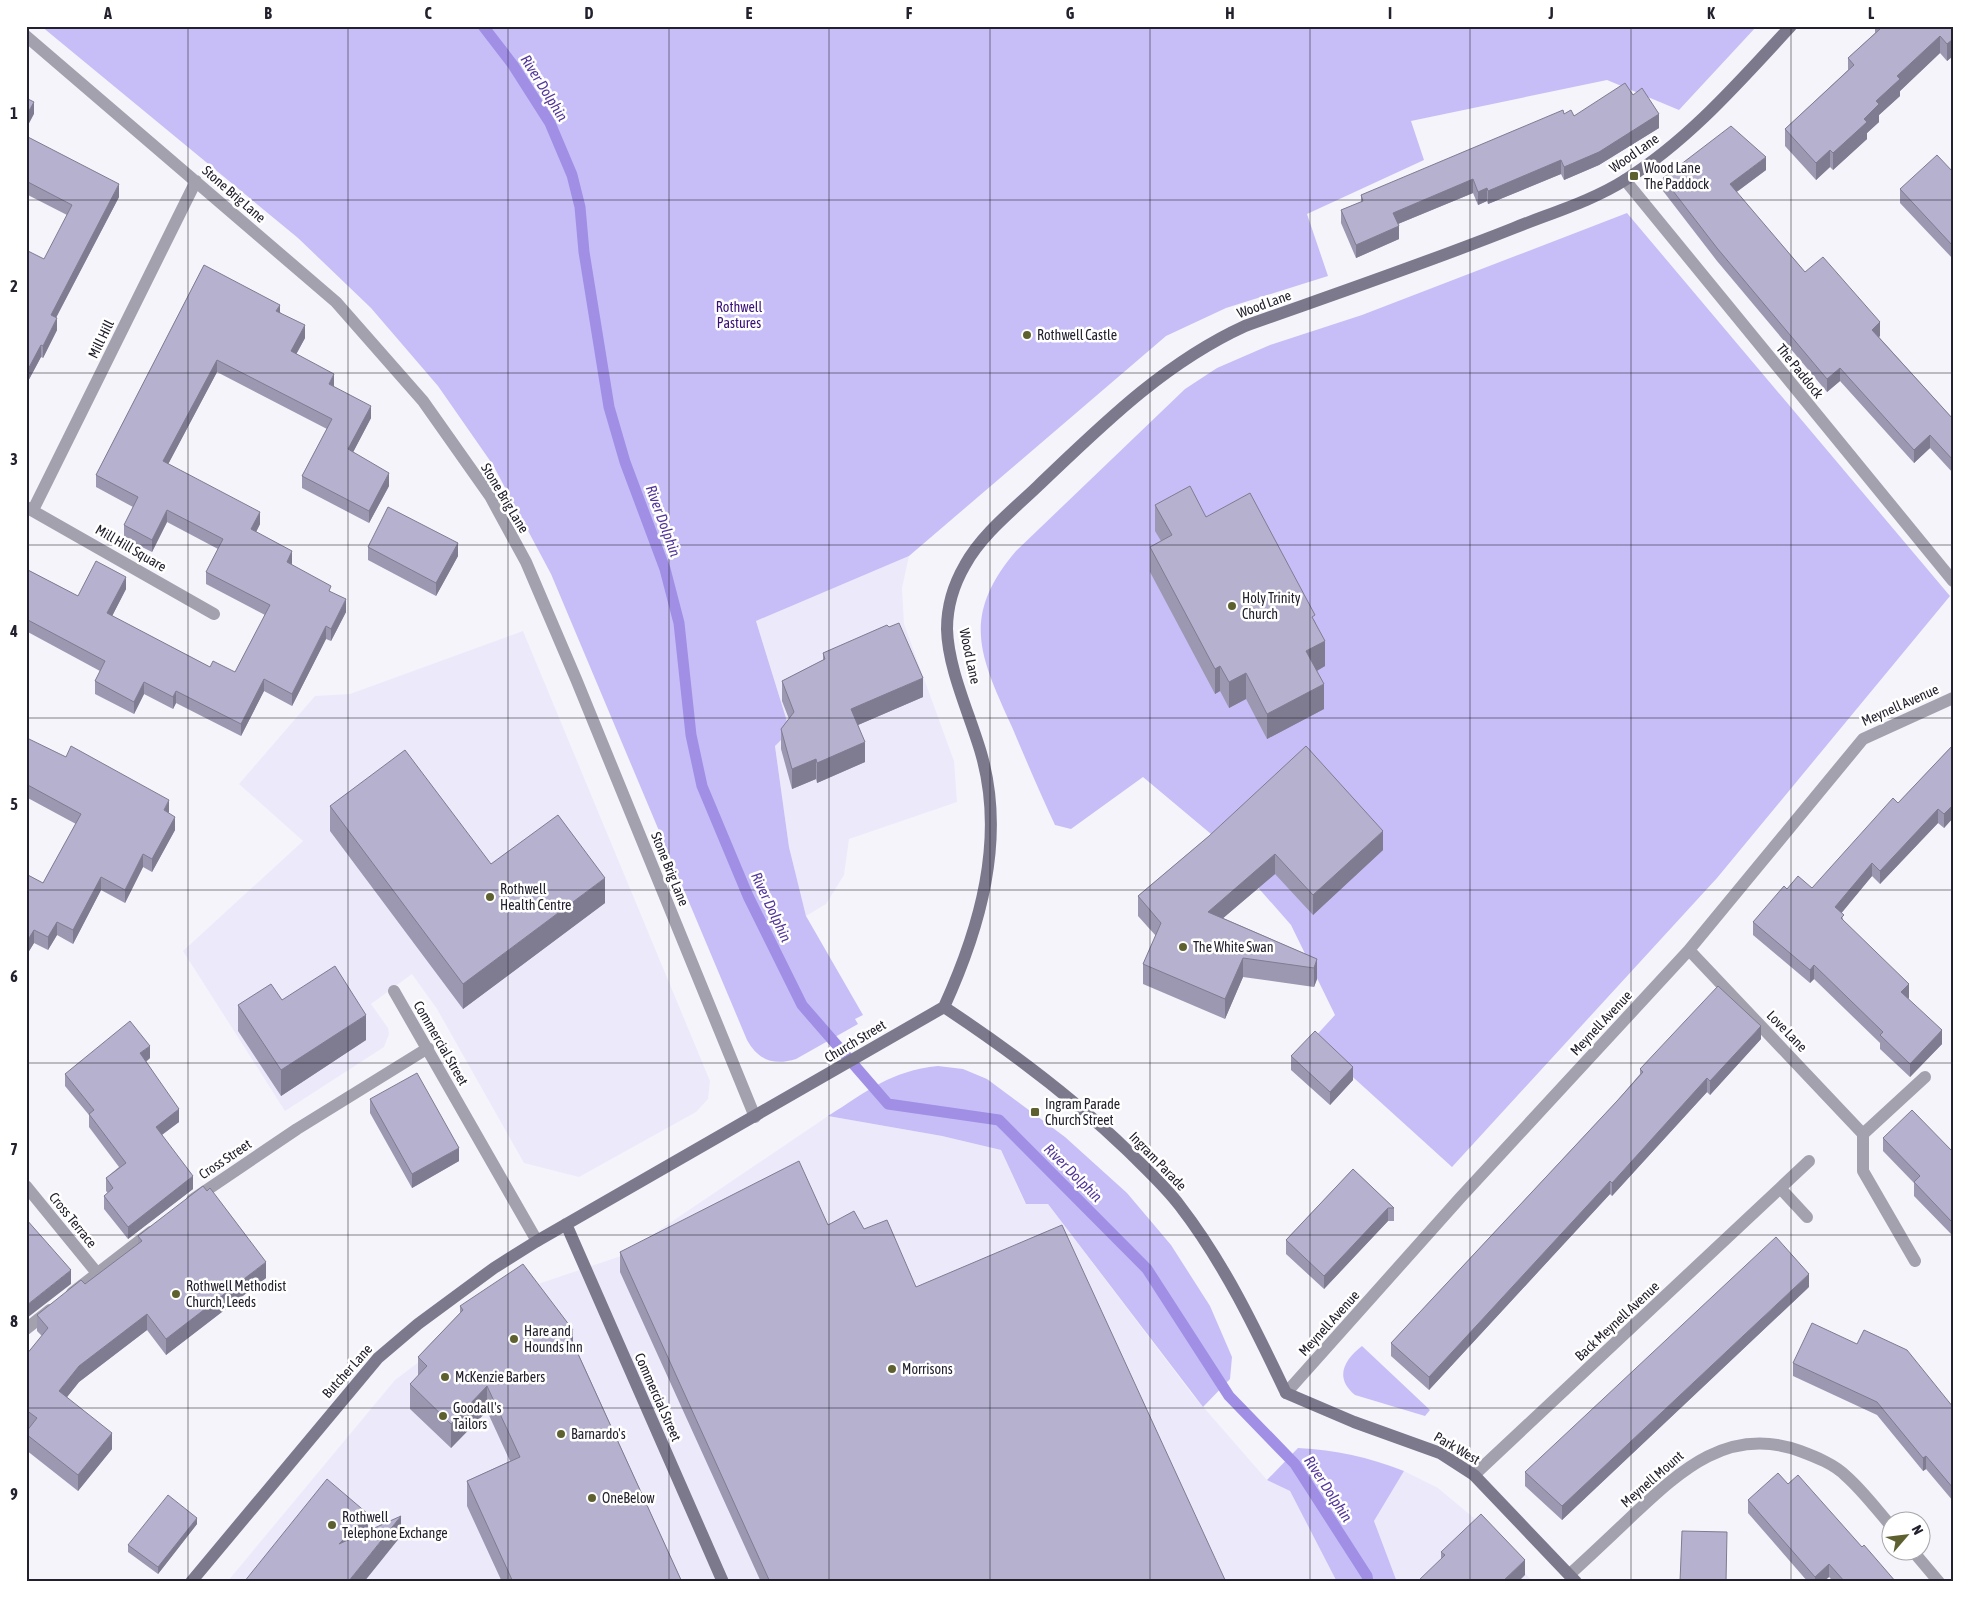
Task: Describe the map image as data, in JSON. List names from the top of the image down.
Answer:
{
  "streets": {
    "street": [
      "Wood Lane",
      "Stone Brig Lane",
      "Mill Hill",
      "The Paddock",
      "Mill Hill Square",
      "Meynell Avenue",
      "Love Lane",
      "Church Street",
      "Commercial Street",
      "Cross Street",
      "Ingram Parade",
      "Cross Terrace",
      "Back Meynell Avenue",
      "Butcher Lane",
      "Park West",
      "Meynell Mount"
    ]
  },
  "crossings": [
    ["Wood Lane", "The Paddock"],
    ["Wood Lane", "Church Street"],
    ["Wood Lane", "Ingram Parade"],
    ["Stone Brig Lane", "Mill Hill"],
    ["Stone Brig Lane", "Church Street"],
    ["Mill Hill", "Mill Hill Square"],
    ["Meynell Avenue", "Love Lane"],
    ["Meynell Avenue", "Ingram Parade"],
    ["Meynell Avenue", "Park West"],
    ["Church Street", "Commercial Street"],
    ["Church Street", "Ingram Parade"],
    ["Church Street", "Butcher Lane"],
    ["Commercial Street", "Cross Street"],
    ["Commercial Street", "Butcher Lane"],
    ["Ingram Parade", "Park West"],
    ["Back Meynell Avenue", "Park West"],
    ["Park West", "Meynell Mount"]
  ],
  "water": ["River Dolphin"],
  "parks": ["Rothwell Pastures"],
  "places": {
    "transit": ["Wood Lane The Paddock", "Ingram Parade Church Street"],
    "other": [
      "Rothwell Castle",
      "Holy Trinity Church",
      "Rothwell Health Centre",
      "The White Swan",
      "Rothwell Methodist Church, Leeds",
      "Hare and Hounds Inn",
      "Morrisons",
      "McKenzie Barbers",
      "Goodall's Tailors",
      "Barnardo's",
      "OneBelow",
      "Rothwell Telephone Exchange"
    ]
  },
  "north": "top right",
  "grid": {
    "columns": [
      "A",
      "B",
      "C",
      "D",
      "E",
      "F",
      "G",
      "H",
      "I",
      "J",
      "K",
      "L"
    ],
    "rows": [
      "1",
      "2",
      "3",
      "4",
      "5",
      "6",
      "7",
      "8",
      "9"
    ]
  }
}
